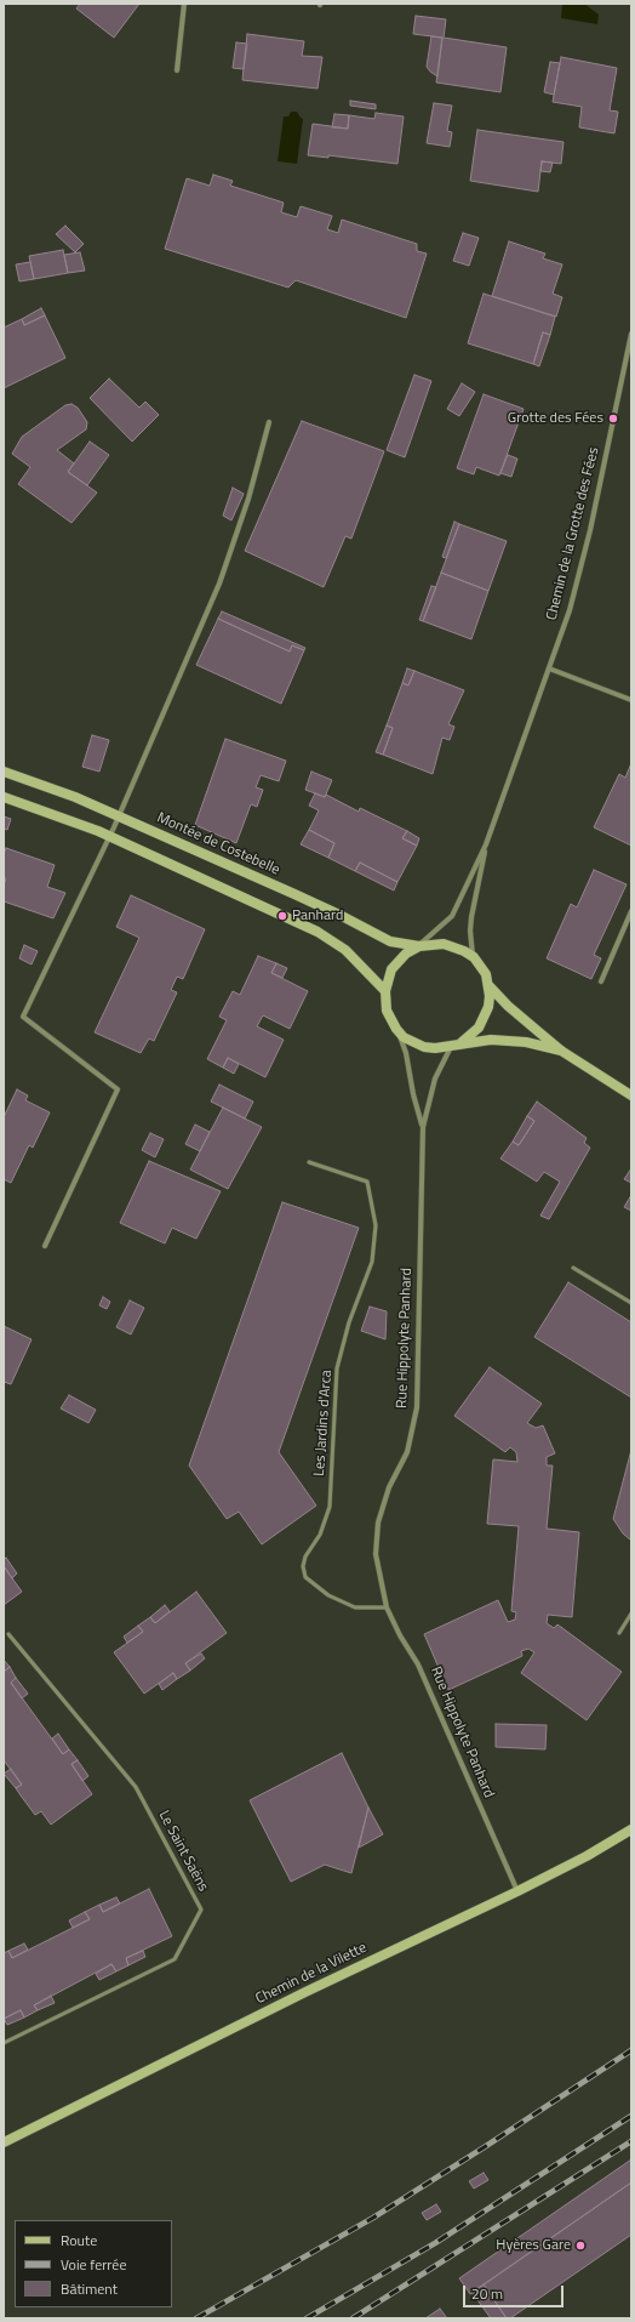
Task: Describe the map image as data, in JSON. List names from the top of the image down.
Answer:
{
  "streets": {
    "main road": ["Montée de Costebelle", "Chemin de la Vilette"],
    "street": ["Chemin de la Grotte des Fées", "Rue Hippolyte Panhard"],
    "lane": ["Les Jardins d'Arca", "Le Saint Saëns"]
  },
  "crossings": [
    ["Chemin de la Grotte des Fées", "Montée de Costebelle"],
    ["Chemin de la Grotte des Fées", "Rue Hippolyte Panhard"],
    ["Montée de Costebelle", "Rue Hippolyte Panhard"],
    ["Rue Hippolyte Panhard", "Les Jardins d'Arca"],
    ["Rue Hippolyte Panhard", "Chemin de la Vilette"]
  ],
  "places": ["Grotte des Fées", "Panhard", "Hyères Gare"],
  "legend": ["Route", "Voie ferrée", "Bâtiment"],
  "scale_bar": "20 m"
}
